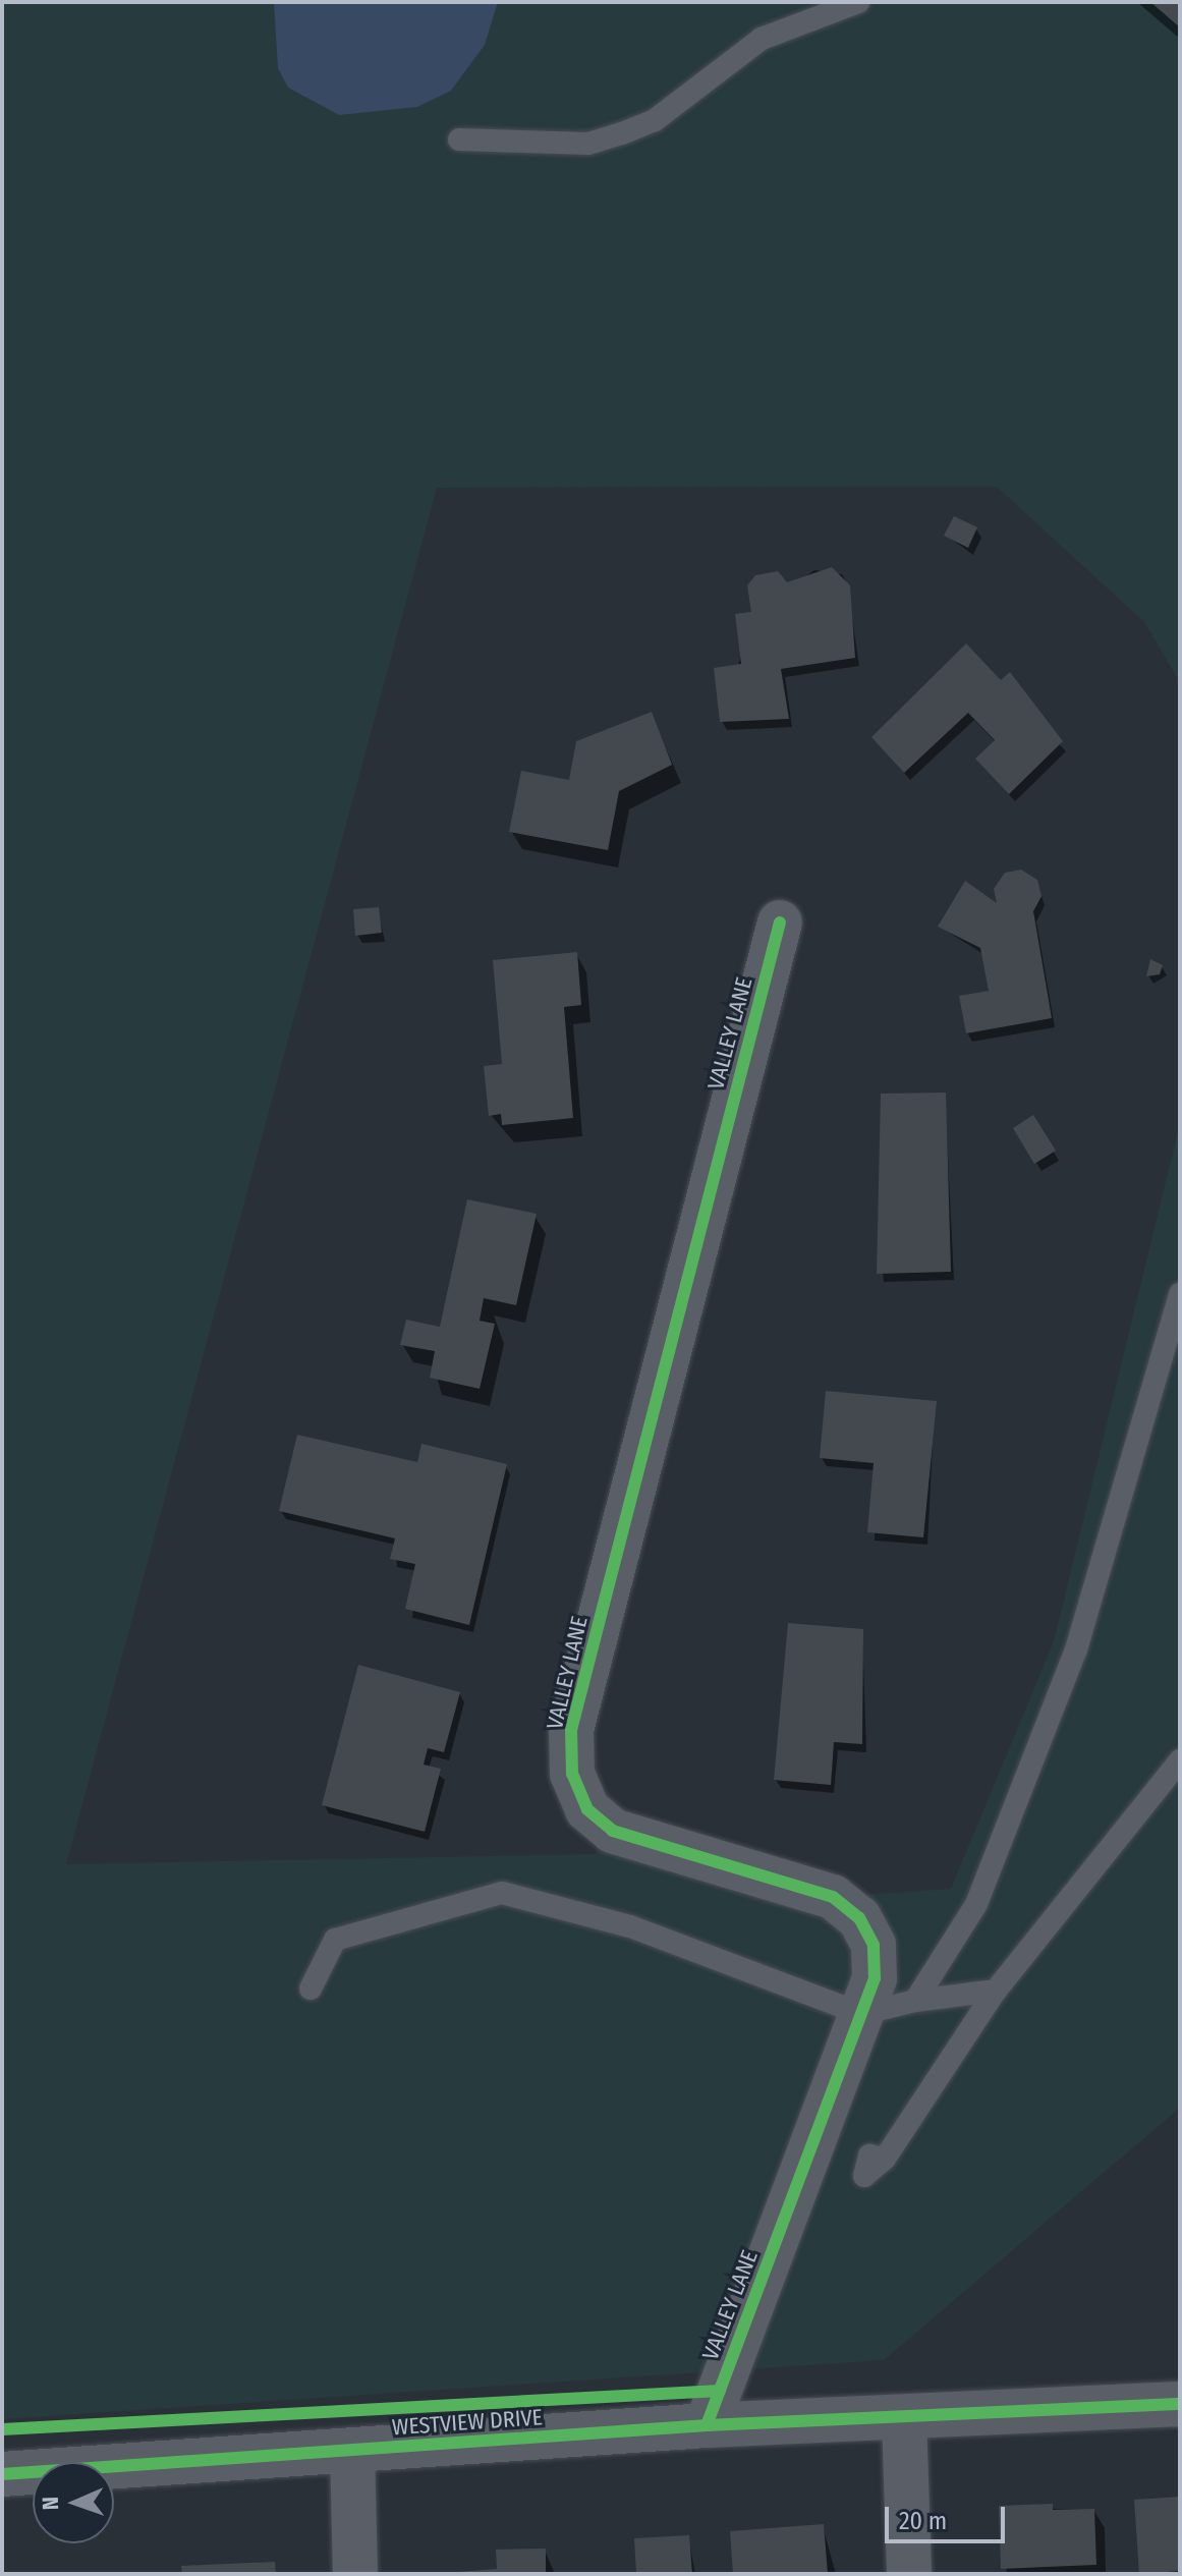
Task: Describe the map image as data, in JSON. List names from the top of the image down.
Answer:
{
  "streets": {
    "street": ["VALLEY LANE", "WESTVIEW DRIVE"]
  },
  "crossings": [
    ["VALLEY LANE", "WESTVIEW DRIVE"]
  ],
  "scale_bar": "20 m",
  "north": "left"
}
